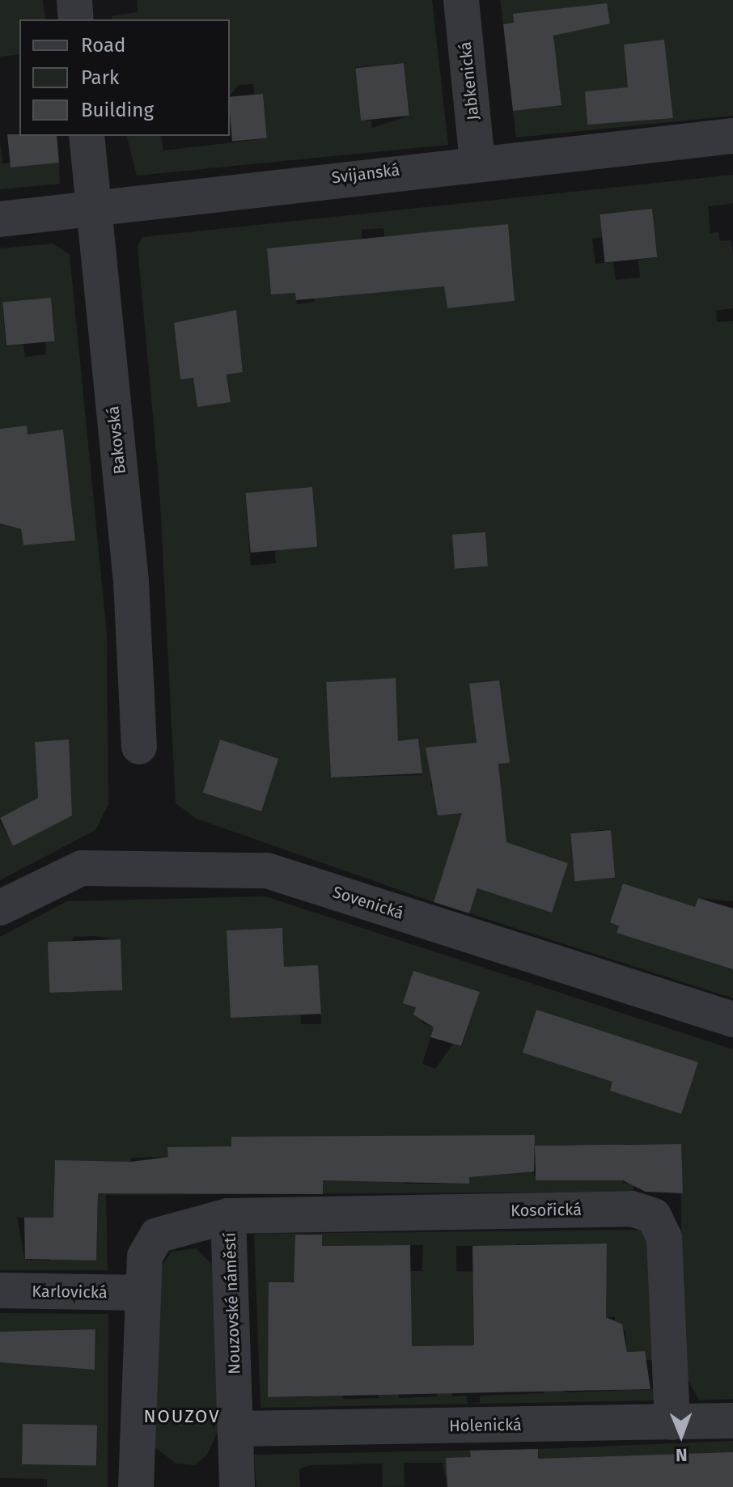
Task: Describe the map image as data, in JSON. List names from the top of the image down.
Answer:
{
  "streets": {
    "street": [
      "Jabkenická",
      "Svijanská",
      "Bakovská",
      "Sovenická",
      "Kosořická",
      "Karlovická",
      "Nouzovské náměstí",
      "Holenická"
    ]
  },
  "crossings": [
    ["Jabkenická", "Svijanská"],
    ["Svijanská", "Bakovská"],
    ["Kosořická", "Nouzovské náměstí"],
    ["Kosořická", "Holenická"],
    ["Karlovická", "Nouzovské náměstí"],
    ["Nouzovské náměstí", "Holenická"]
  ],
  "districts": ["NOUZOV"],
  "legend": ["Road", "Park", "Building"],
  "north": "bottom"
}
